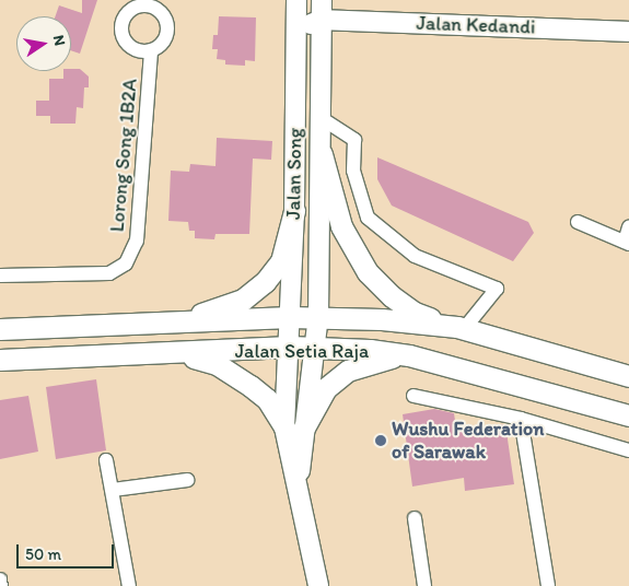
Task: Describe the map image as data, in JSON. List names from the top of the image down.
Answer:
{
  "streets": {
    "main road": ["Jalan Kedandi", "Jalan Song", "Jalan Setia Raja"],
    "street": ["Lorong Song 1B2A"]
  },
  "crossings": [
    ["Jalan Kedandi", "Jalan Song"],
    ["Jalan Song", "Jalan Setia Raja"]
  ],
  "places": ["Wushu Federation of Sarawak"],
  "scale_bar": "50 m",
  "north": "right"
}
